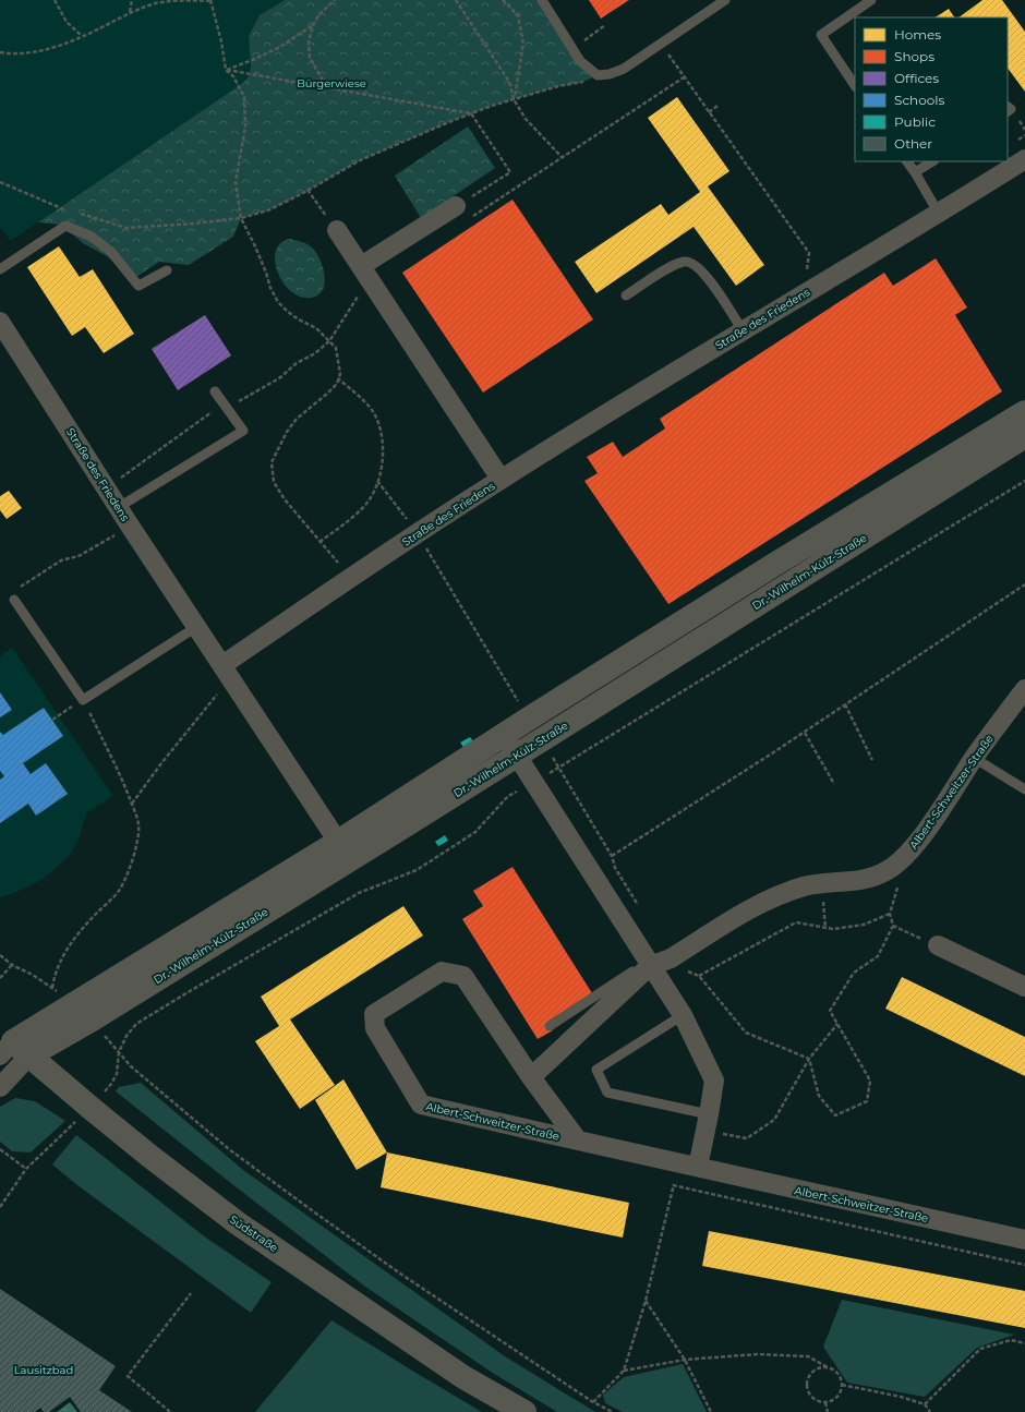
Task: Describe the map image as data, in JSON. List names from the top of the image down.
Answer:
{
  "streets": {
    "street": [
      "Straße des Friedens",
      "Dr.-Wilhelm-Külz-Straße",
      "Albert-Schweitzer-Straße",
      "Südstraße"
    ]
  },
  "crossings": [
    ["Straße des Friedens", "Dr.-Wilhelm-Külz-Straße"],
    ["Dr.-Wilhelm-Külz-Straße", "Südstraße"]
  ],
  "parks": ["Bürgerwiese", "Lausitzbad"],
  "legend": [
    "Homes",
    "Shops",
    "Offices",
    "Schools",
    "Public",
    "Other"
  ]
}
